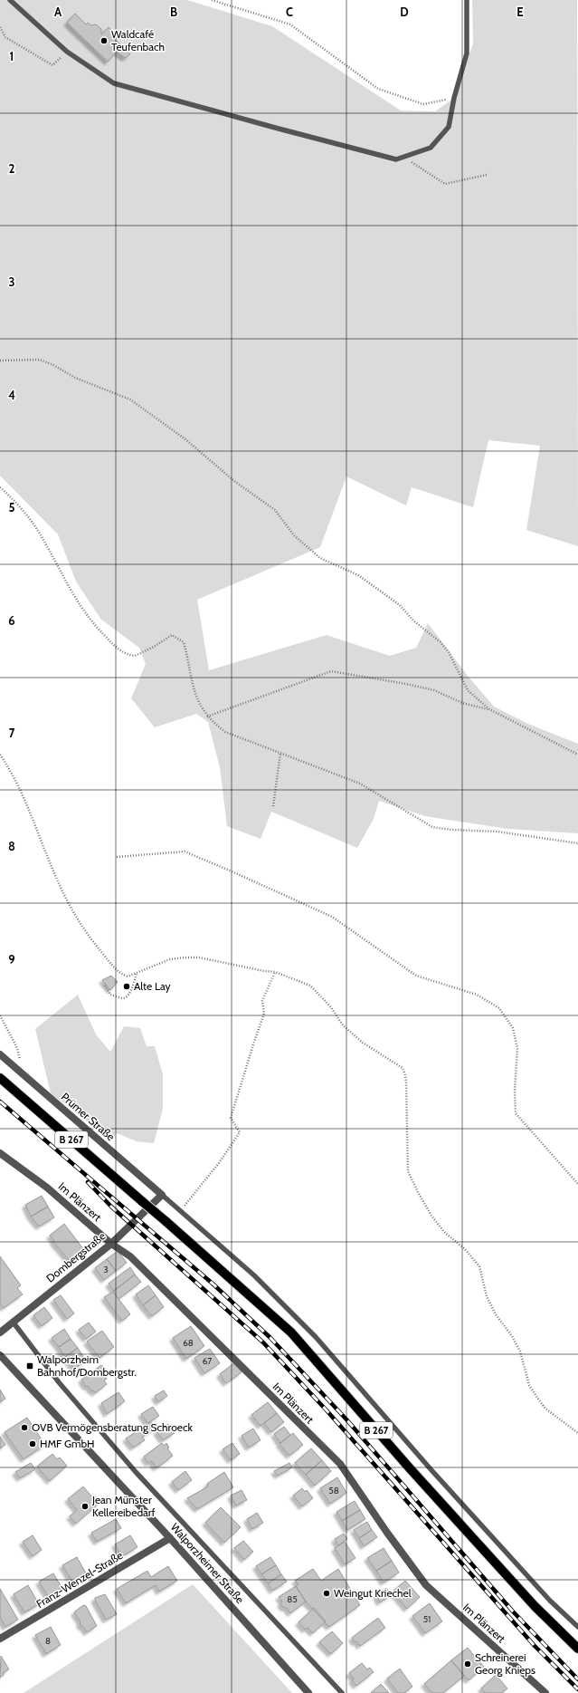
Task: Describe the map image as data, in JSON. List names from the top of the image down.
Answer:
{
  "streets": {
    "main road": ["B 267"],
    "street": [
      "Prümer Straße",
      "Im Plänzert",
      "Dombergstraße",
      "Walporzheimer Straße",
      "Franz-Wenzel-Straße"
    ]
  },
  "crossings": [
    ["Prümer Straße", "Dombergstraße"],
    ["Im Plänzert", "Dombergstraße"],
    ["Walporzheimer Straße", "Franz-Wenzel-Straße"]
  ],
  "places": {
    "other": [
      "Waldcafé Teufenbach",
      "Alte Lay",
      "OVB Vermögensberatung Schroeck",
      "HMF GmbH",
      "Jean Münster Kellereibedarf",
      "Weingut Kriechel",
      "Schreinerei Georg Knieps"
    ],
    "transit": ["Walporzheim Bahnhof/Dombergstr."]
  },
  "house_numbers": [
    "3",
    "68",
    "67",
    "58",
    "85",
    "51",
    "8"
  ],
  "grid": {
    "columns": [
      "A",
      "B",
      "C",
      "D",
      "E"
    ],
    "rows": [
      "1",
      "2",
      "3",
      "4",
      "5",
      "6",
      "7",
      "8",
      "9"
    ]
  }
}
